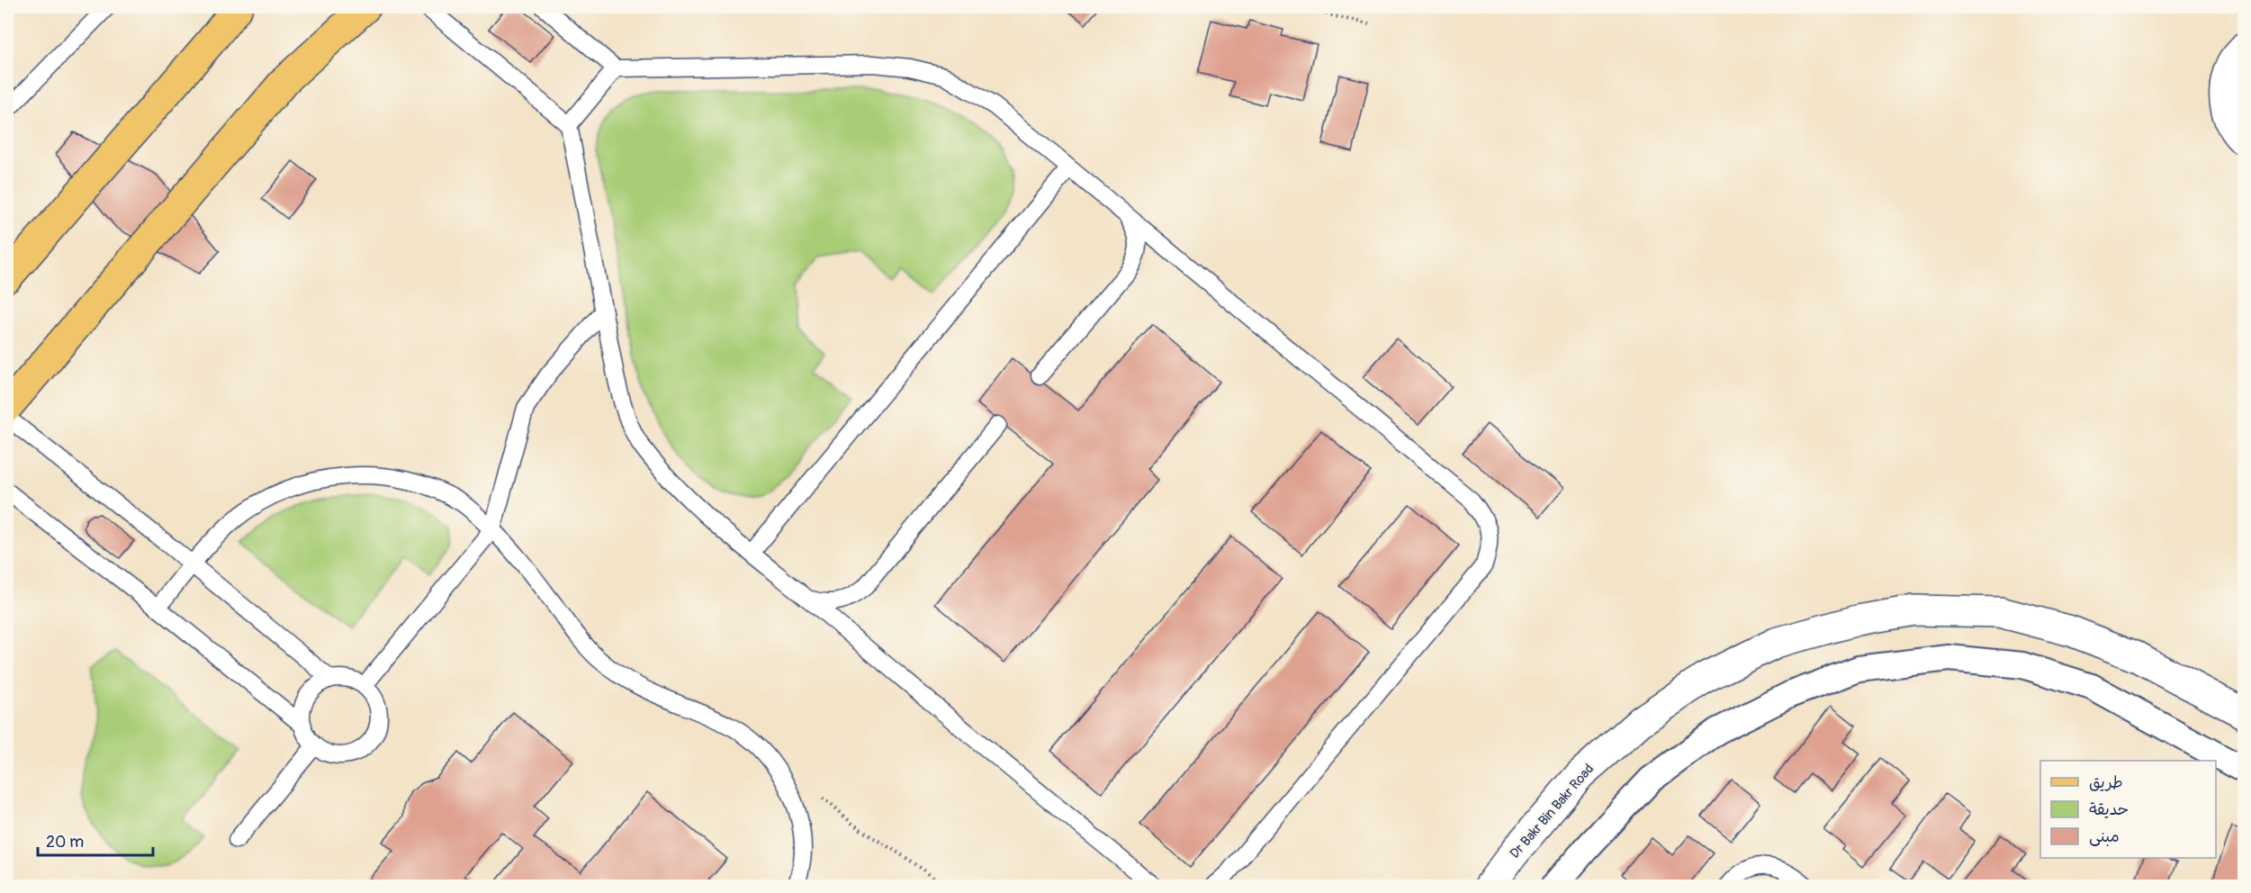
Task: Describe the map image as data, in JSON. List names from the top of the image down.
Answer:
{
  "streets": {
    "street": ["Dr Bakr Bin Bakr Road"]
  },
  "legend": ["طريق", "حديقة", "مبنى"],
  "scale_bar": "20 m"
}
